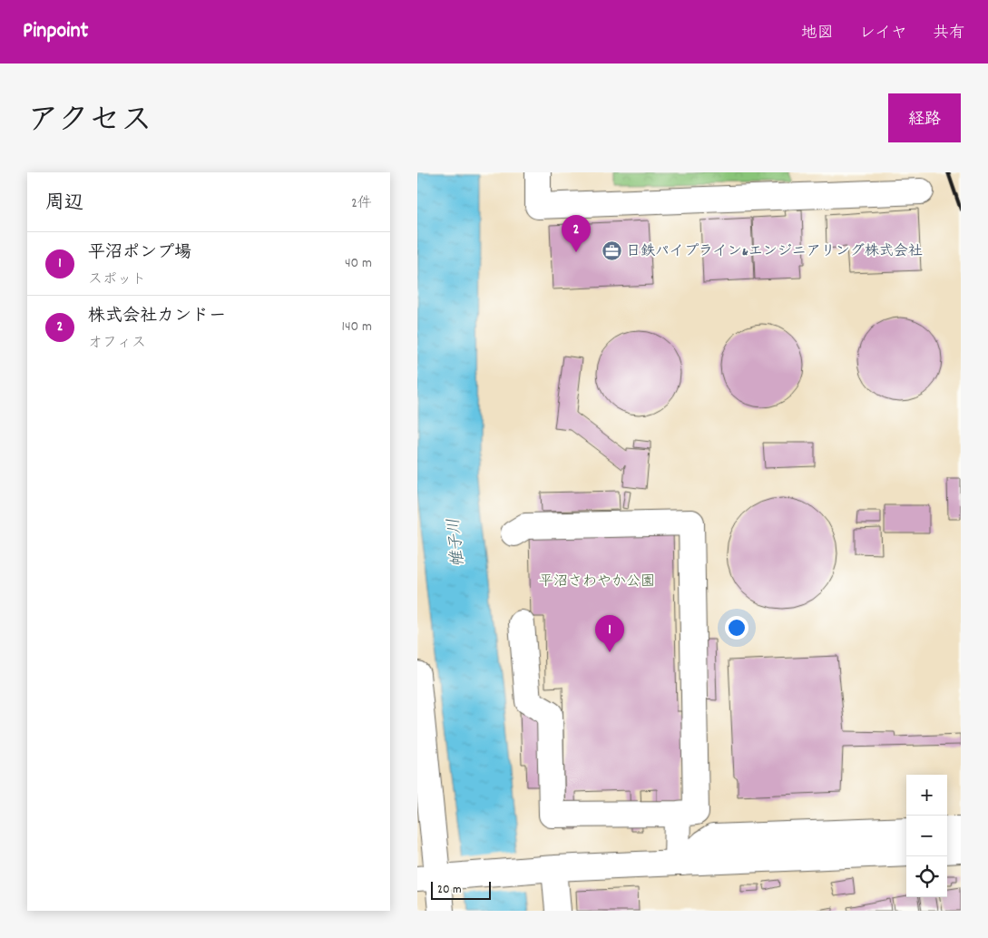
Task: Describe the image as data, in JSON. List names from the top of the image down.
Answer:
{
  "water": ["帷子川"],
  "parks": ["平沼さわやか公園"],
  "places": {
    "office": ["日鉄パイプライン&エンジニアリング株式会社"]
  },
  "scale_bar": "20 m",
  "page": {
    "header": "Pinpoint",
    "nav": ["地図", "レイヤ", "共有"],
    "title": "アクセス",
    "buttons": "経路",
    "heading": ["周辺", "2件"],
    "pins": ["2", "1"],
    "list": [
      {
        "mark": "1",
        "name": "平沼ポンプ場",
        "note": "スポット",
        "value": "40 m"
      },
      {
        "mark": "2",
        "name": "株式会社カンドー",
        "note": "オフィス",
        "value": "140 m"
      }
    ],
    "map_buttons": ["+", "−"],
    "scale": "20 m"
  }
}
